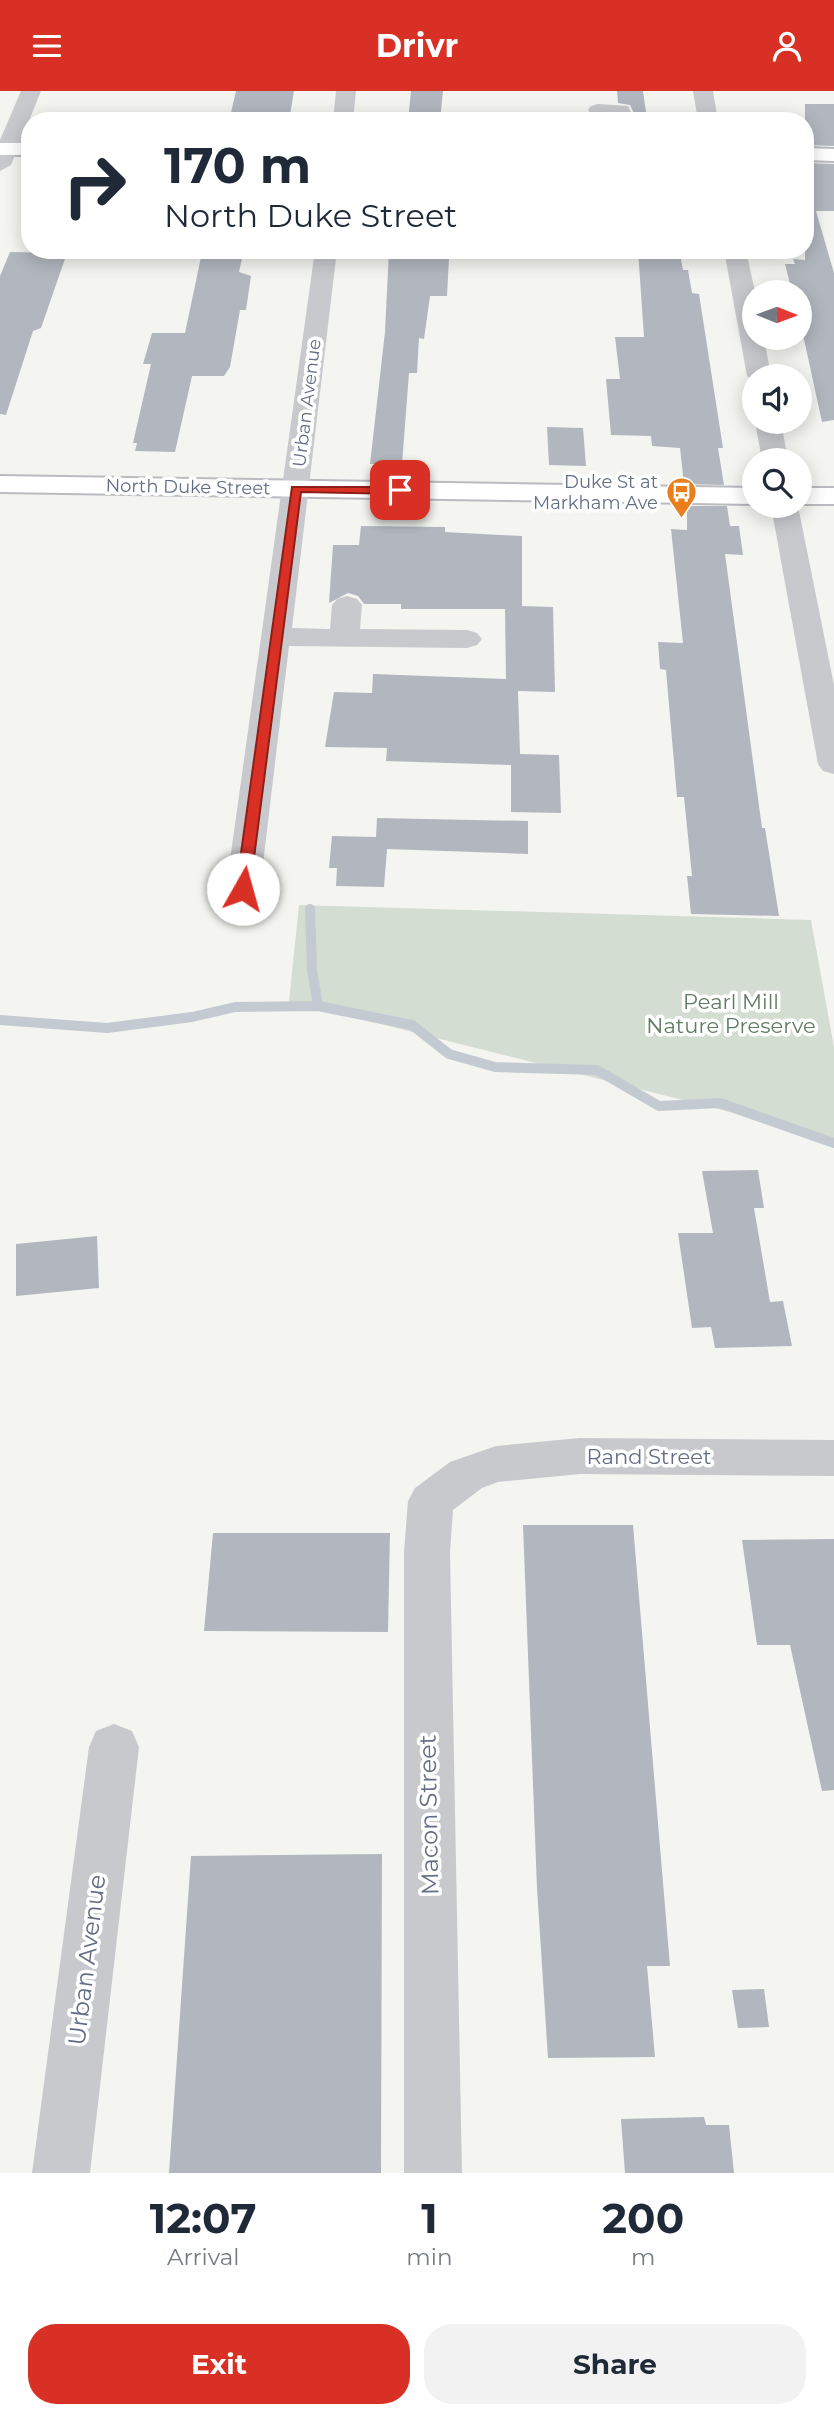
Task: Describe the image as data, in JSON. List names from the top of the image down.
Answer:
{
  "streets": {
    "main road": ["North Duke Street"],
    "street": ["Urban Avenue", "Rand Street", "Macon Street"]
  },
  "crossings": [
    ["Urban Avenue", "North Duke Street"],
    ["Rand Street", "Macon Street"]
  ],
  "parks": ["Pearl Mill Nature Preserve"],
  "places": {
    "bus stop": ["Duke St at Markham Ave"]
  },
  "north": "right",
  "page": {
    "header": "Drivr",
    "turn": ["170 m", "North Duke Street"],
    "eta": [
      "12:07",
      "Arrival",
      "1",
      "min",
      "200",
      "m"
    ],
    "buttons": ["Exit", "Share"]
  }
}
